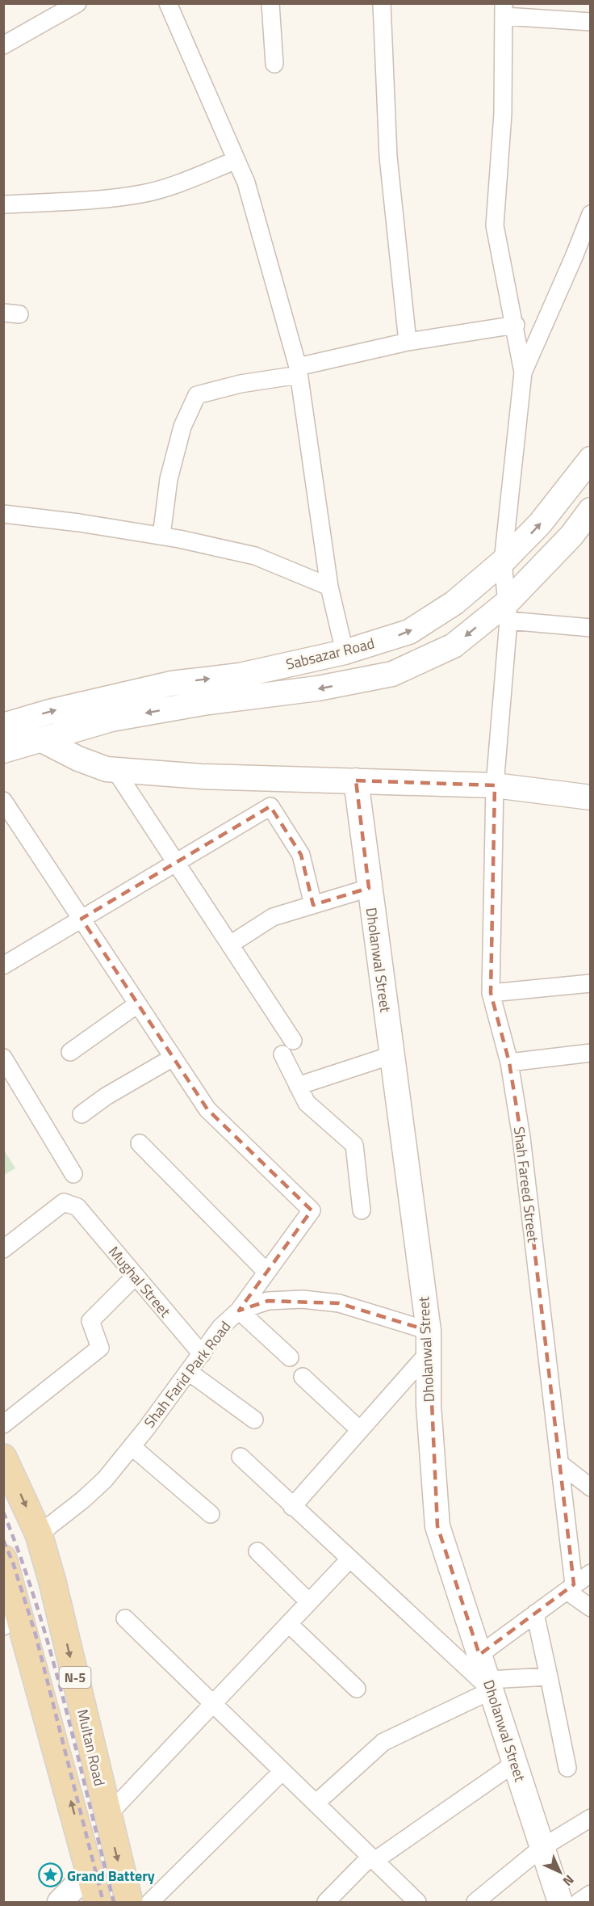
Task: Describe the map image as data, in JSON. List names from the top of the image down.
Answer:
{
  "streets": {
    "main road": ["N-5", "Multan Road"],
    "street": [
      "Sabsazar Road",
      "Dholanwal Street",
      "Shah Fareed Street",
      "Mughal Street",
      "Shah Farid Park Road"
    ]
  },
  "crossings": [
    ["Sabsazar Road", "Shah Fareed Street"],
    ["Dholanwal Street", "Shah Farid Park Road"],
    ["Mughal Street", "Shah Farid Park Road"],
    ["Shah Farid Park Road", "Multan Road"]
  ],
  "places": {
    "place": ["Grand Battery"]
  },
  "north": "bottom right"
}
